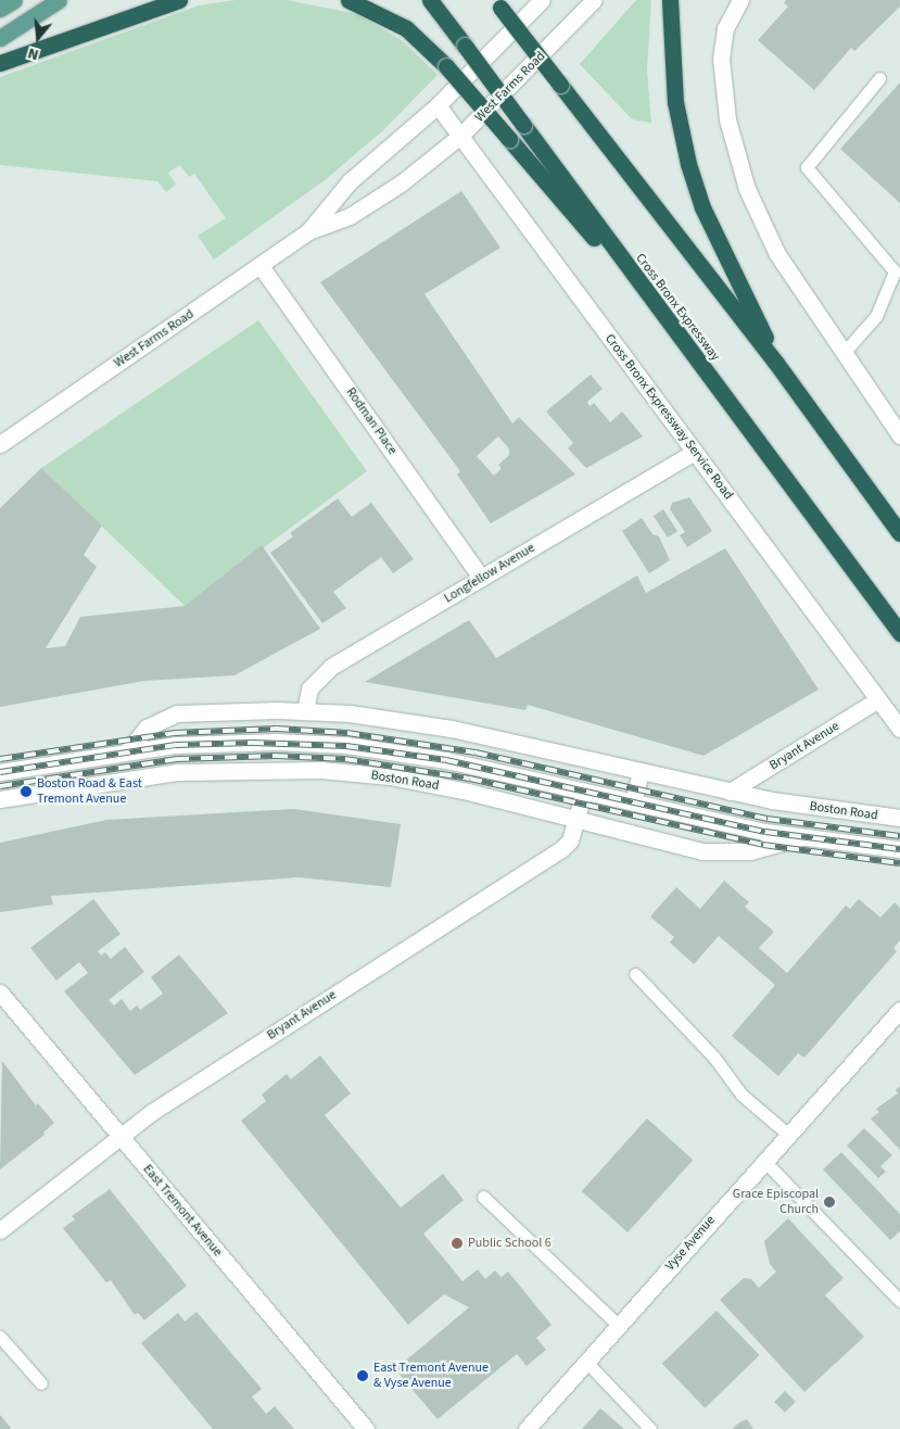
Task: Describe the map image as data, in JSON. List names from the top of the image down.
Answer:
{
  "streets": {
    "highway": ["Cross Bronx Expressway"],
    "street": [
      "West Farms Road",
      "Cross Bronx Expressway Service Road",
      "Rodman Place",
      "Longfellow Avenue",
      "Bryant Avenue",
      "Boston Road",
      "East Tremont Avenue",
      "Vyse Avenue"
    ]
  },
  "crossings": [
    ["West Farms Road", "Cross Bronx Expressway Service Road"],
    ["West Farms Road", "Rodman Place"],
    ["Cross Bronx Expressway Service Road", "Longfellow Avenue"],
    ["Cross Bronx Expressway Service Road", "Bryant Avenue"],
    ["Rodman Place", "Longfellow Avenue"],
    ["Longfellow Avenue", "Boston Road"],
    ["Bryant Avenue", "Boston Road"],
    ["Bryant Avenue", "East Tremont Avenue"]
  ],
  "places": [
    "Boston Road & East Tremont Avenue",
    "Grace Episcopal Church",
    "Public School 6",
    "East Tremont Avenue & Vyse Avenue"
  ],
  "north": "bottom"
}
